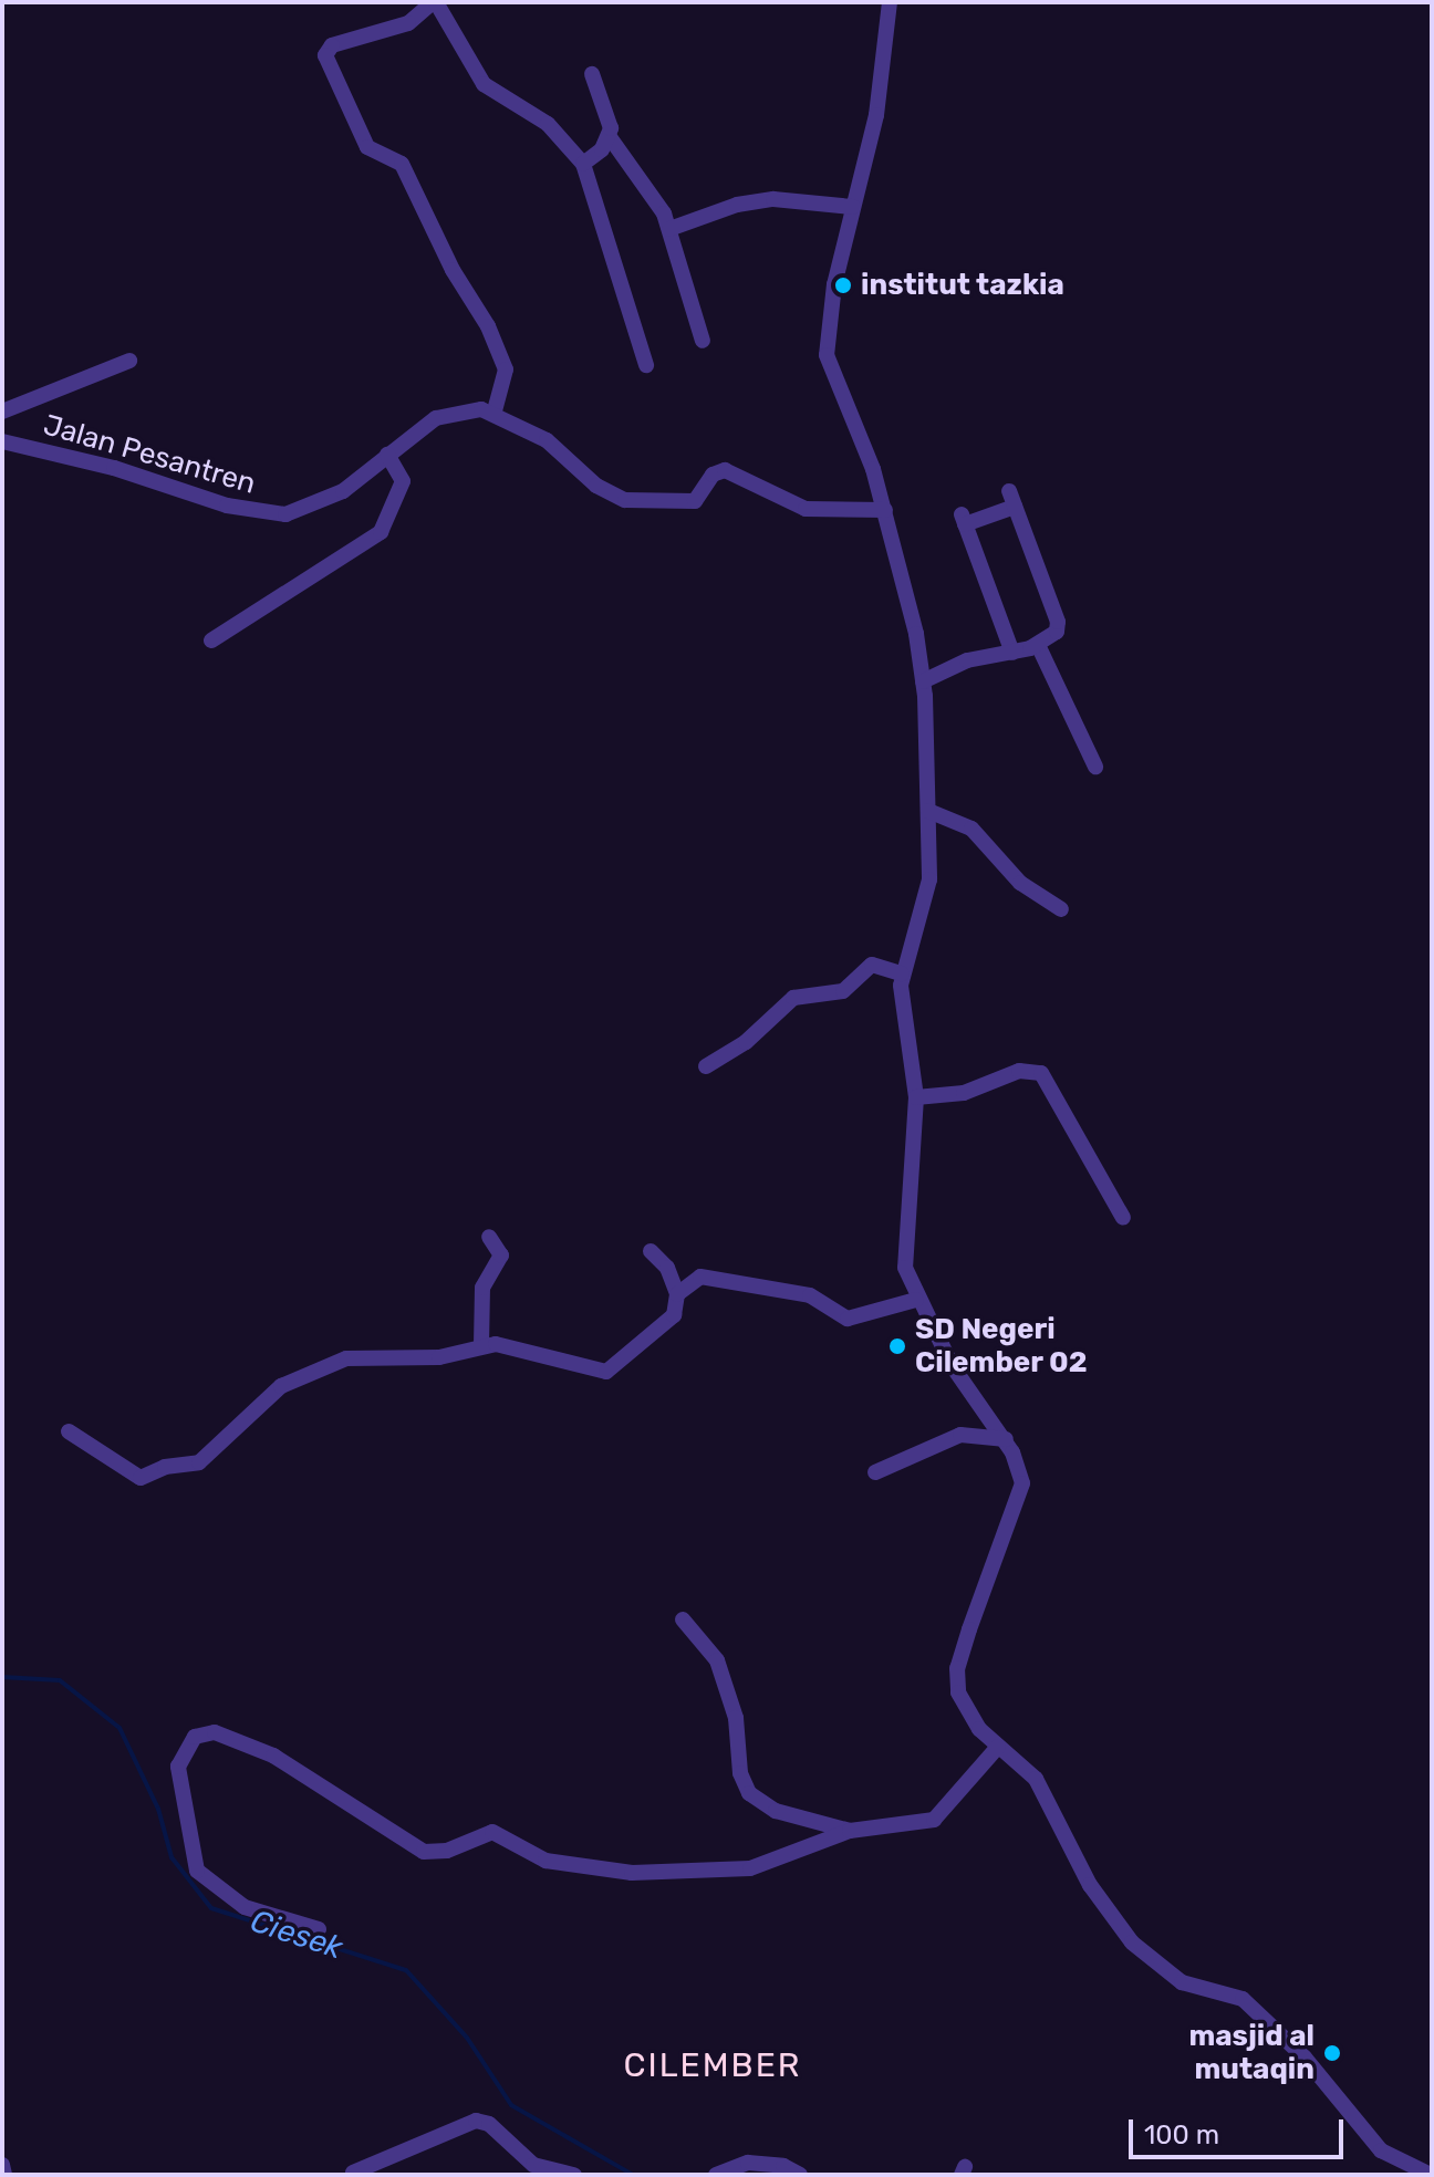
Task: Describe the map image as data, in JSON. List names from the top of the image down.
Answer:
{
  "streets": {
    "street": ["Jalan Pesantren"]
  },
  "districts": ["CILEMBER"],
  "water": ["Ciesek"],
  "places": ["institut tazkia", "SD Negeri Cilember 02", "masjid al mutaqin"],
  "scale_bar": "100 m"
}
